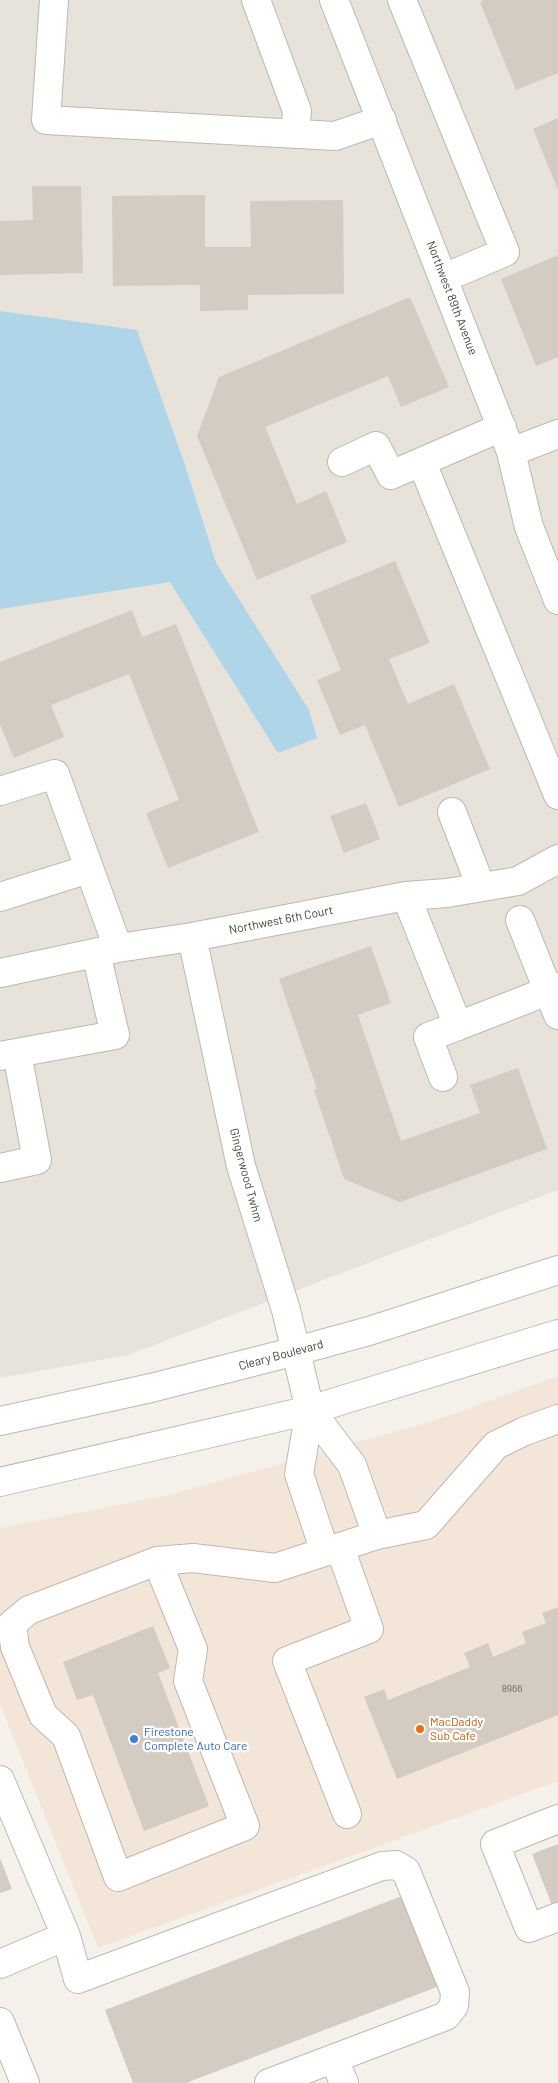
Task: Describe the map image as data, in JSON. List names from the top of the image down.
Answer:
{
  "streets": {
    "street": [
      "Northwest 89th Avenue",
      "Northwest 6th Court",
      "Gingerwood Twhm",
      "Cleary Boulevard"
    ]
  },
  "crossings": [
    ["Northwest 6th Court", "Gingerwood Twhm"],
    ["Gingerwood Twhm", "Cleary Boulevard"]
  ],
  "places": ["MacDaddy Sub Cafe", "Firestone Complete Auto Care"],
  "house_numbers": ["8966"]
}
